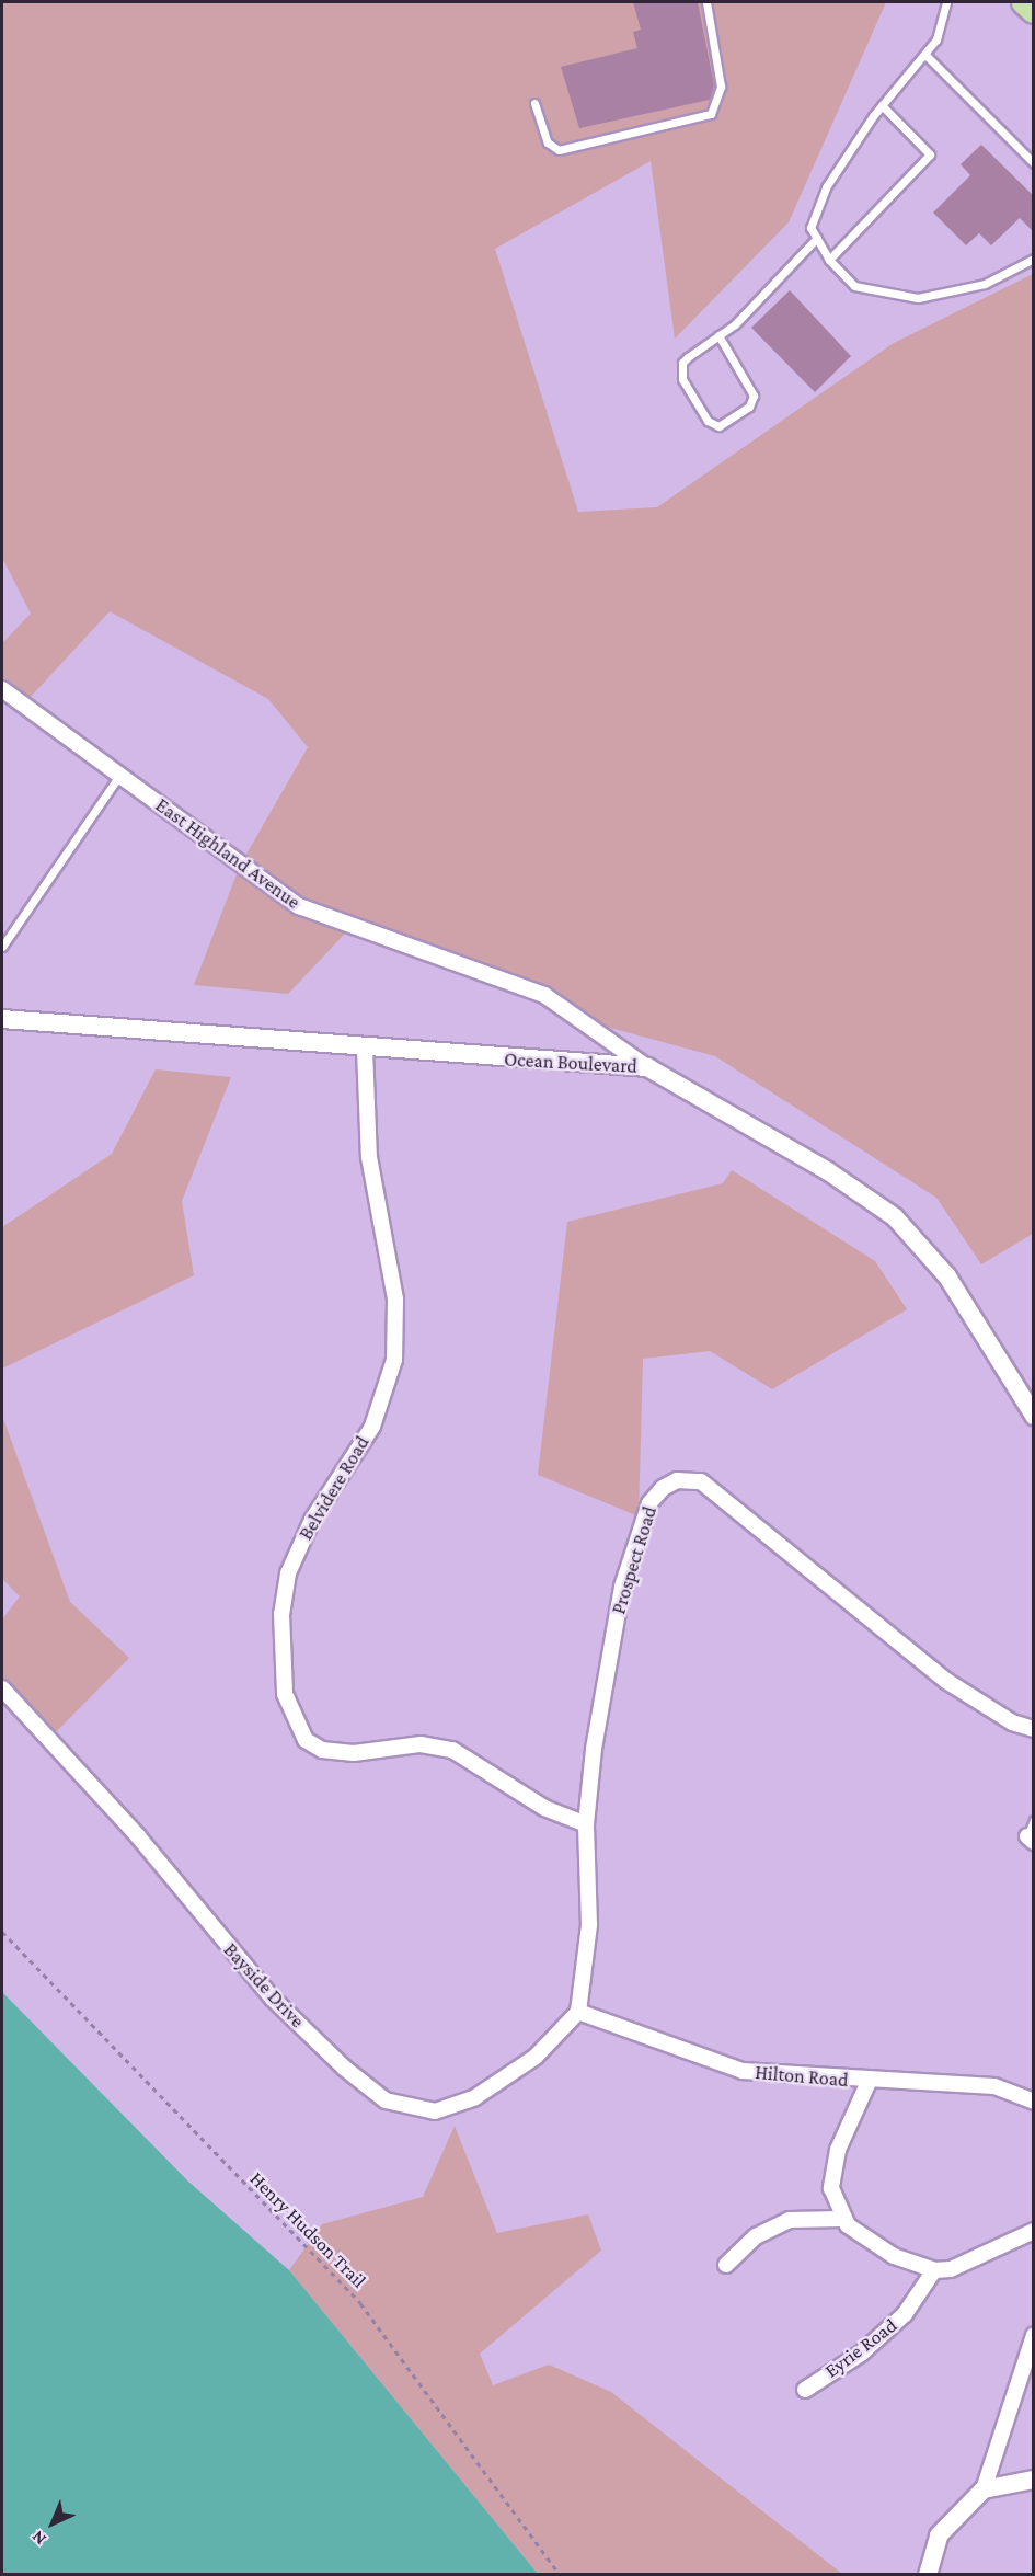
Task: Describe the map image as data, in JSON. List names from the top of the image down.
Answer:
{
  "streets": {
    "street": [
      "East Highland Avenue",
      "Ocean Boulevard",
      "Belvidere Road",
      "Prospect Road",
      "Bayside Drive",
      "Hilton Road",
      "Eyrie Road"
    ],
    "path": ["Henry Hudson Trail"]
  },
  "crossings": [
    ["East Highland Avenue", "Ocean Boulevard"],
    ["Ocean Boulevard", "Belvidere Road"],
    ["Belvidere Road", "Prospect Road"],
    ["Prospect Road", "Bayside Drive"],
    ["Prospect Road", "Hilton Road"],
    ["Bayside Drive", "Hilton Road"]
  ],
  "north": "bottom left"
}
